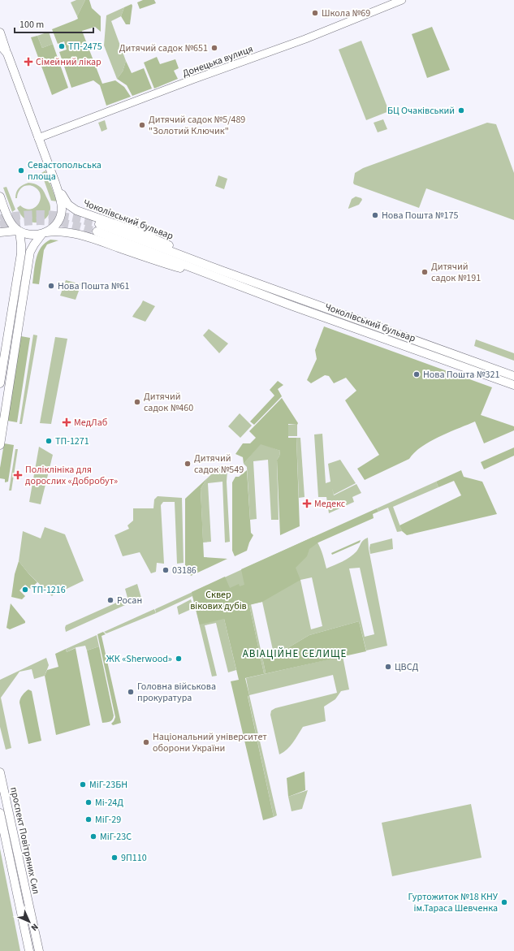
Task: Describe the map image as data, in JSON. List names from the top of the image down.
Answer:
{
  "streets": {
    "main road": ["Чоколівський бульвар", "проспект Повітряних Сил"],
    "street": ["Донецька вулиця"]
  },
  "districts": ["АВІАЦІЙНЕ СЕЛИЩЕ"],
  "parks": ["Сквер вікових дубів"],
  "places": {
    "other": [
      "Школа №69",
      "ТП-2475",
      "Дитячий садок №651",
      "БЦ Очаківський",
      "Дитячий садок №5/489 \"Золотий Ключик\"",
      "Севастопольська площа",
      "Нова Пошта №175",
      "Дитячий садок №191",
      "Нова Пошта №61",
      "Нова Пошта №321",
      "Дитячий садок №460",
      "ТП-1271",
      "Дитячий садок №549",
      "03186",
      "ТП-1216",
      "Росан",
      "ЖК «Sherwood»",
      "ЦВСД",
      "Головна військова прокуратура",
      "Національний університет оборони України",
      "МіГ-23БН",
      "Мі-24Д",
      "МіГ-29",
      "МіГ-23С",
      "9П110",
      "Гуртожиток №18 КНУ ім.Тараса Шевченка"
    ],
    "health": [
      "Сімейний лікар",
      "МедЛаб",
      "Поліклініка для дорослих «Добробут»",
      "Медекс"
    ]
  },
  "scale_bar": "100 m",
  "north": "bottom right"
}
